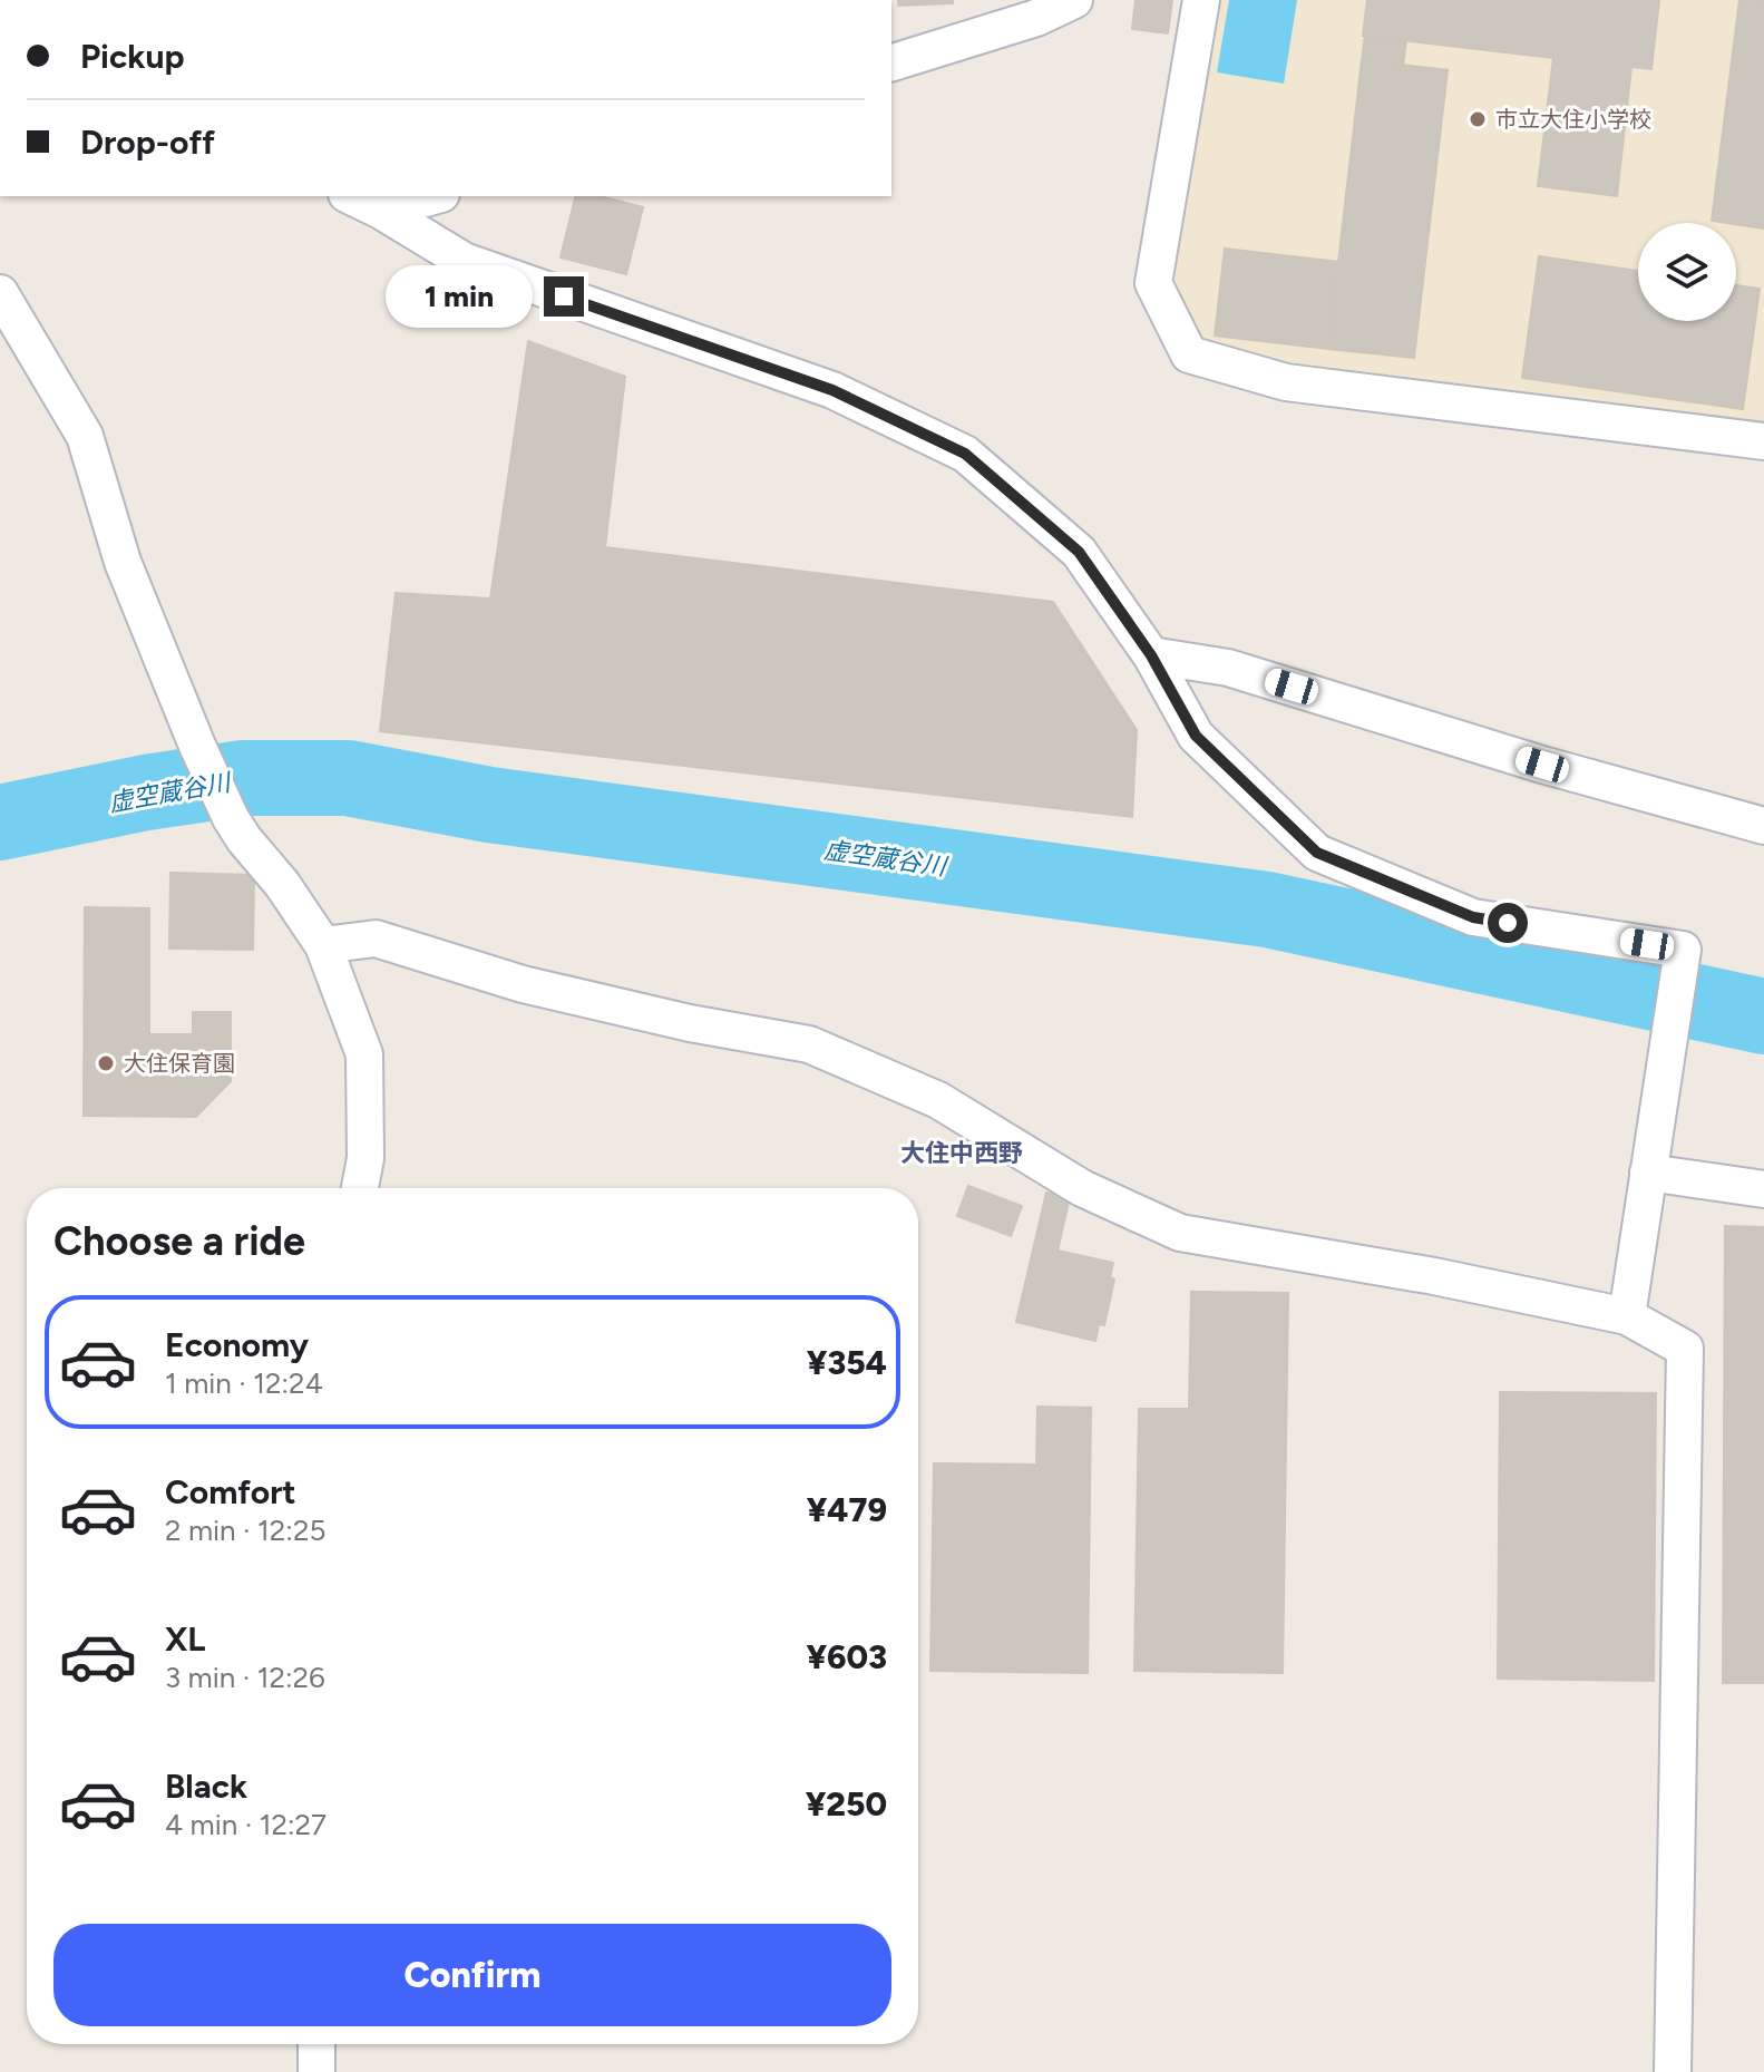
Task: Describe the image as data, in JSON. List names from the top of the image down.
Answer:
{
  "districts": ["大住中西野"],
  "water": ["虚空蔵谷川"],
  "places": ["市立大住小学校", "大住保育園"],
  "page": {
    "banner": ["Pickup", "Drop-off"],
    "bubble": "1 min",
    "heading": "Choose a ride",
    "list": [
      {
        "name": "Economy",
        "note": "1 min · 12:24",
        "value": "¥354"
      },
      {
        "name": "Comfort",
        "note": "2 min · 12:25",
        "value": "¥479"
      },
      {
        "name": "XL",
        "note": "3 min · 12:26",
        "value": "¥603"
      },
      {
        "name": "Black",
        "note": "4 min · 12:27",
        "value": "¥250"
      }
    ],
    "buttons": "Confirm"
  }
}
